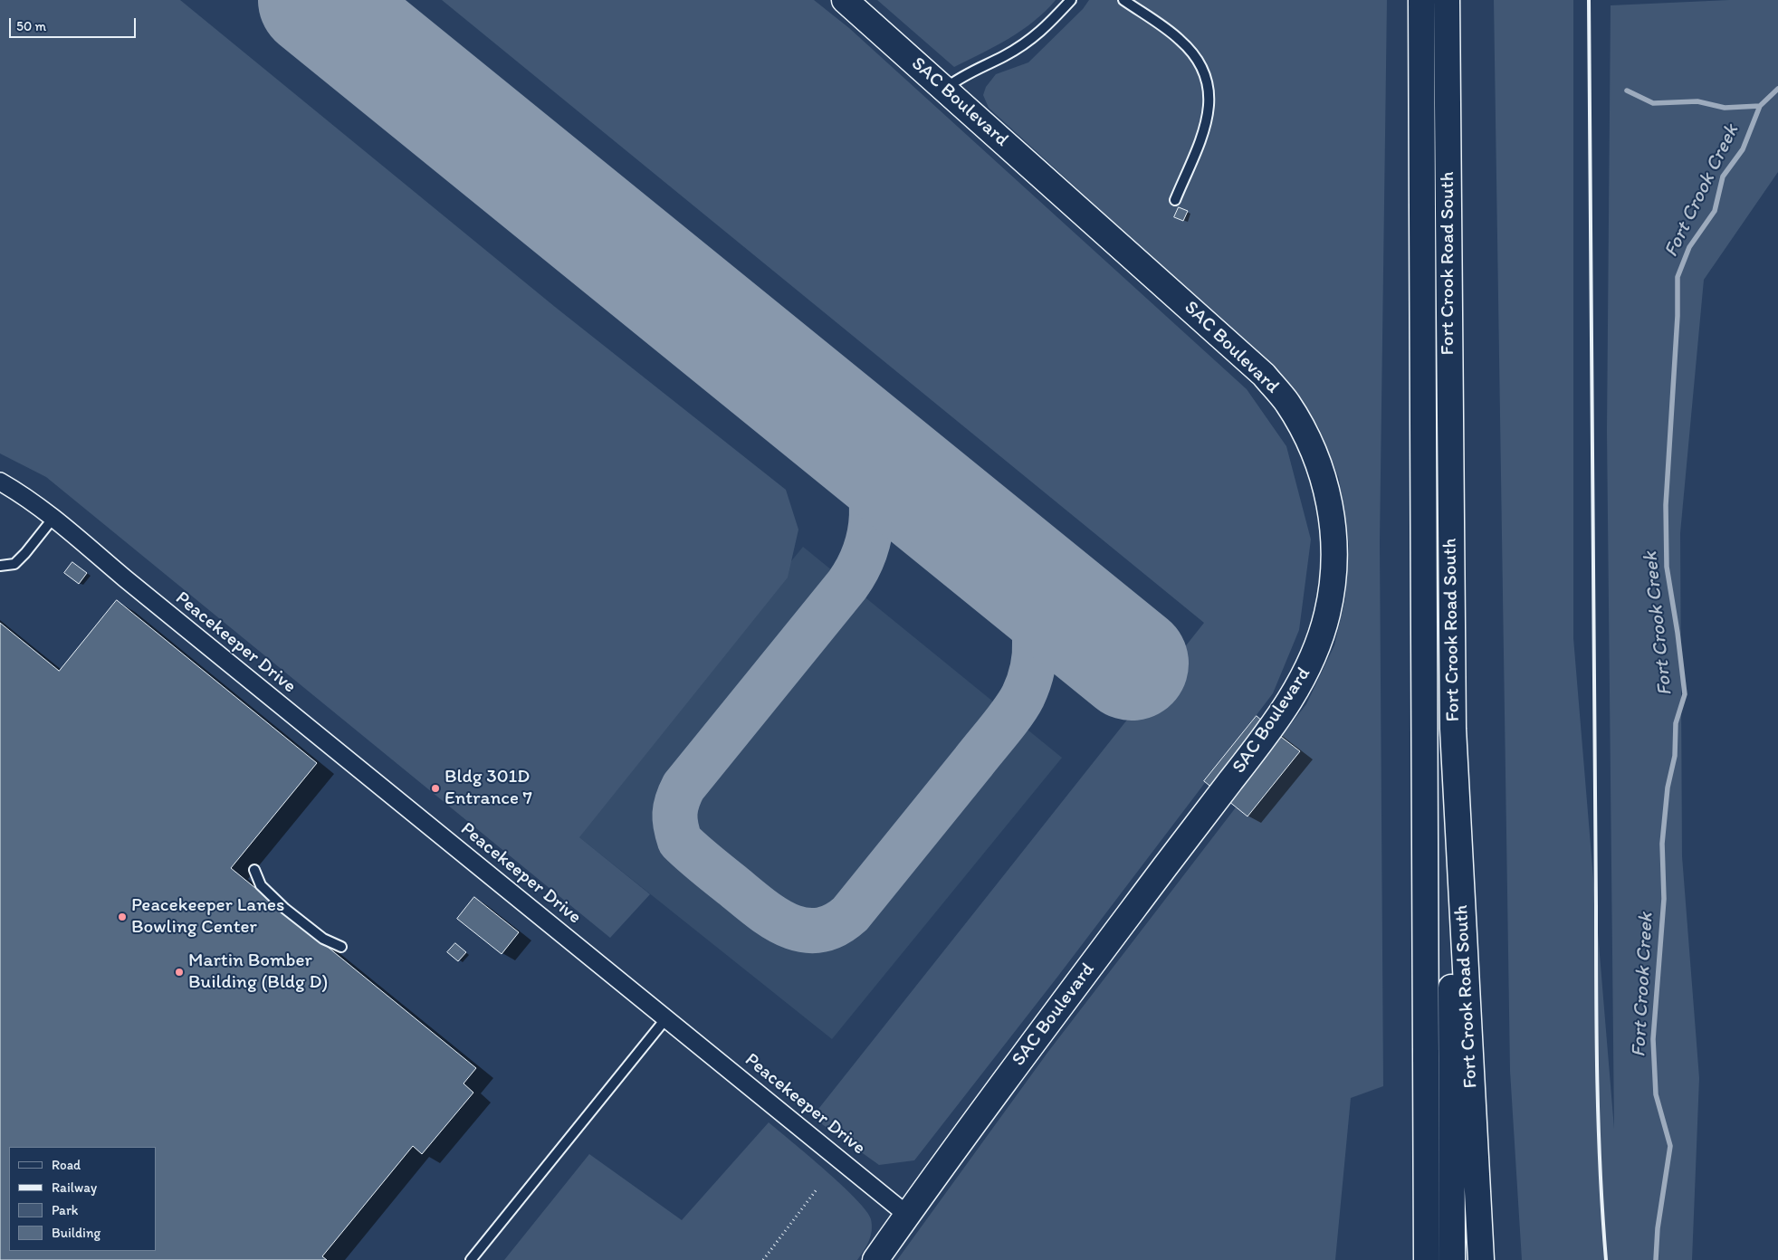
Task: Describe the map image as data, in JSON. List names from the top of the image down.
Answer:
{
  "streets": {
    "main road": ["SAC Boulevard", "Fort Crook Road South"],
    "street": ["Peacekeeper Drive"]
  },
  "crossings": [
    ["SAC Boulevard", "Peacekeeper Drive"]
  ],
  "water": ["Fort Crook Creek"],
  "places": ["Bldg 301D Entrance 7", "Peacekeeper Lanes Bowling Center", "Martin Bomber Building (Bldg D)"],
  "legend": [
    "Road",
    "Railway",
    "Park",
    "Building"
  ],
  "scale_bar": "50 m"
}
